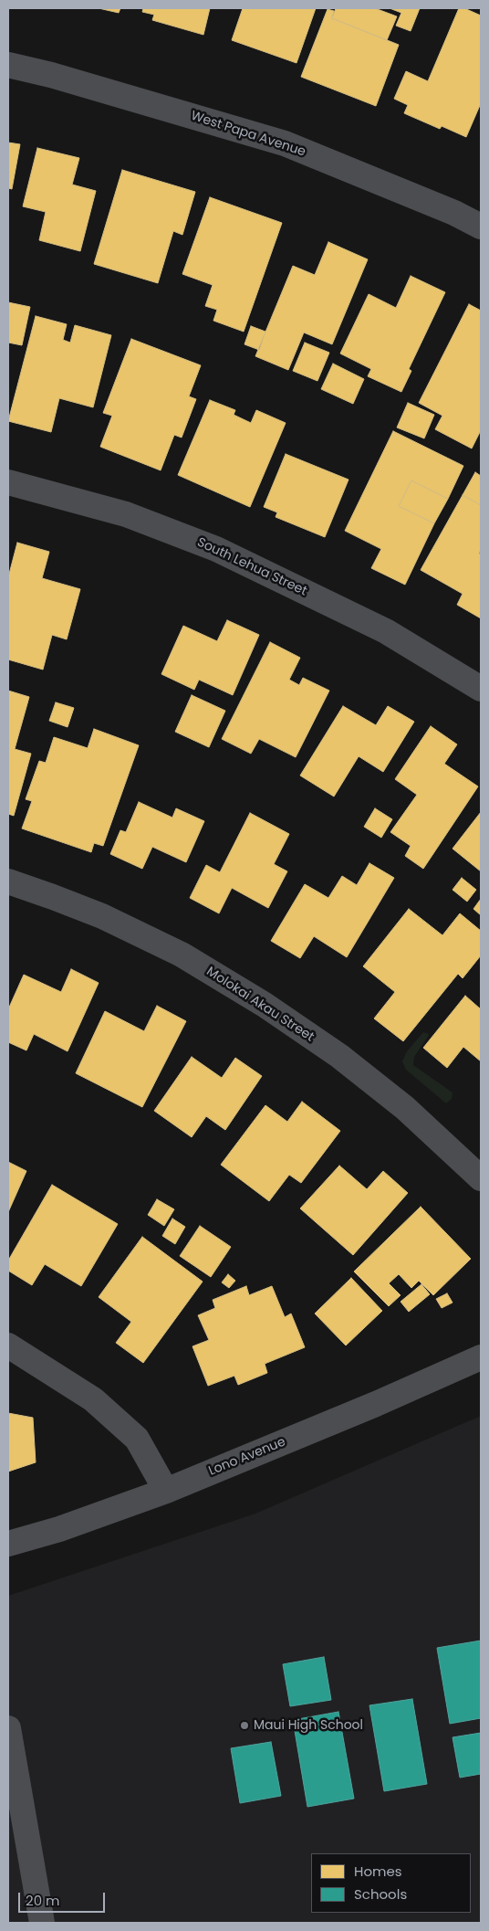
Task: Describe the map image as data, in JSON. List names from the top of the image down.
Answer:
{
  "streets": {
    "street": [
      "West Papa Avenue",
      "South Lehua Street",
      "Molokai Akau Street",
      "Lono Avenue"
    ]
  },
  "places": ["Maui High School"],
  "legend": ["Homes", "Schools"],
  "scale_bar": "20 m"
}
